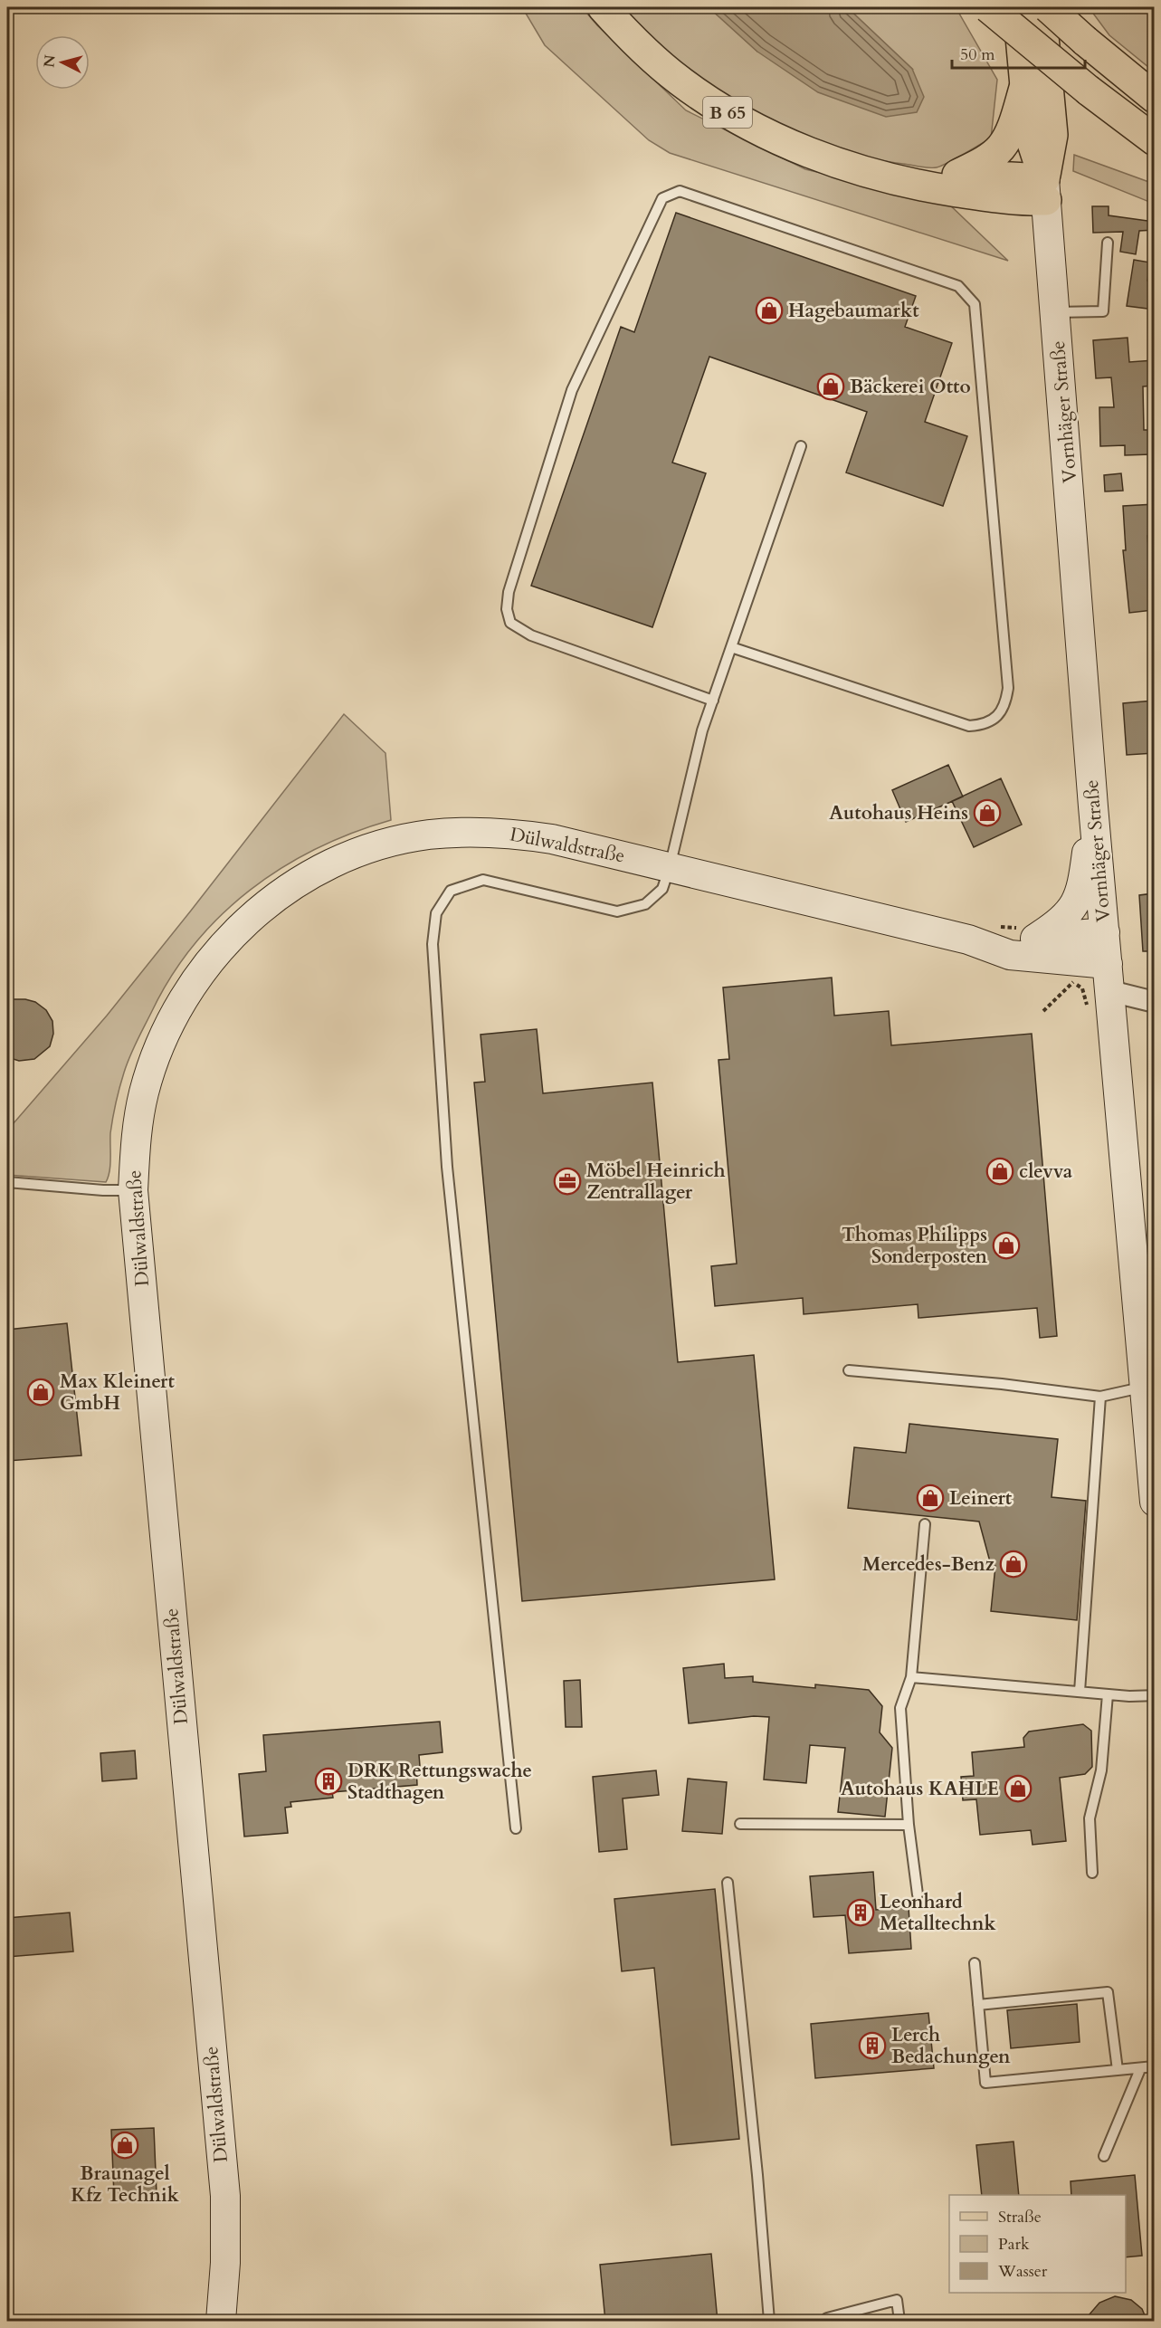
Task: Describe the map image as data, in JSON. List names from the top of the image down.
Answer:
{
  "streets": {
    "main road": ["B 65", "Vornhäger Straße"],
    "street": ["Dülwaldstraße"]
  },
  "crossings": [
    ["B 65", "Vornhäger Straße"],
    ["Vornhäger Straße", "Dülwaldstraße"]
  ],
  "places": {
    "shop": [
      "Hagebaumarkt",
      "Bäckerei Otto",
      "Autohaus Heins",
      "clevva",
      "Thomas Philipps Sonderposten",
      "Max Kleinert GmbH",
      "Leinert",
      "Mercedes-Benz",
      "Autohaus KAHLE",
      "Braunagel Kfz Technik"
    ],
    "office": ["Möbel Heinrich Zentrallager"],
    "building": ["DRK Rettungswache Stadthagen", "Leonhard Metalltechnk", "Lerch Bedachungen"]
  },
  "legend": ["Straße", "Park", "Wasser"],
  "scale_bar": "50 m",
  "north": "left"
}
